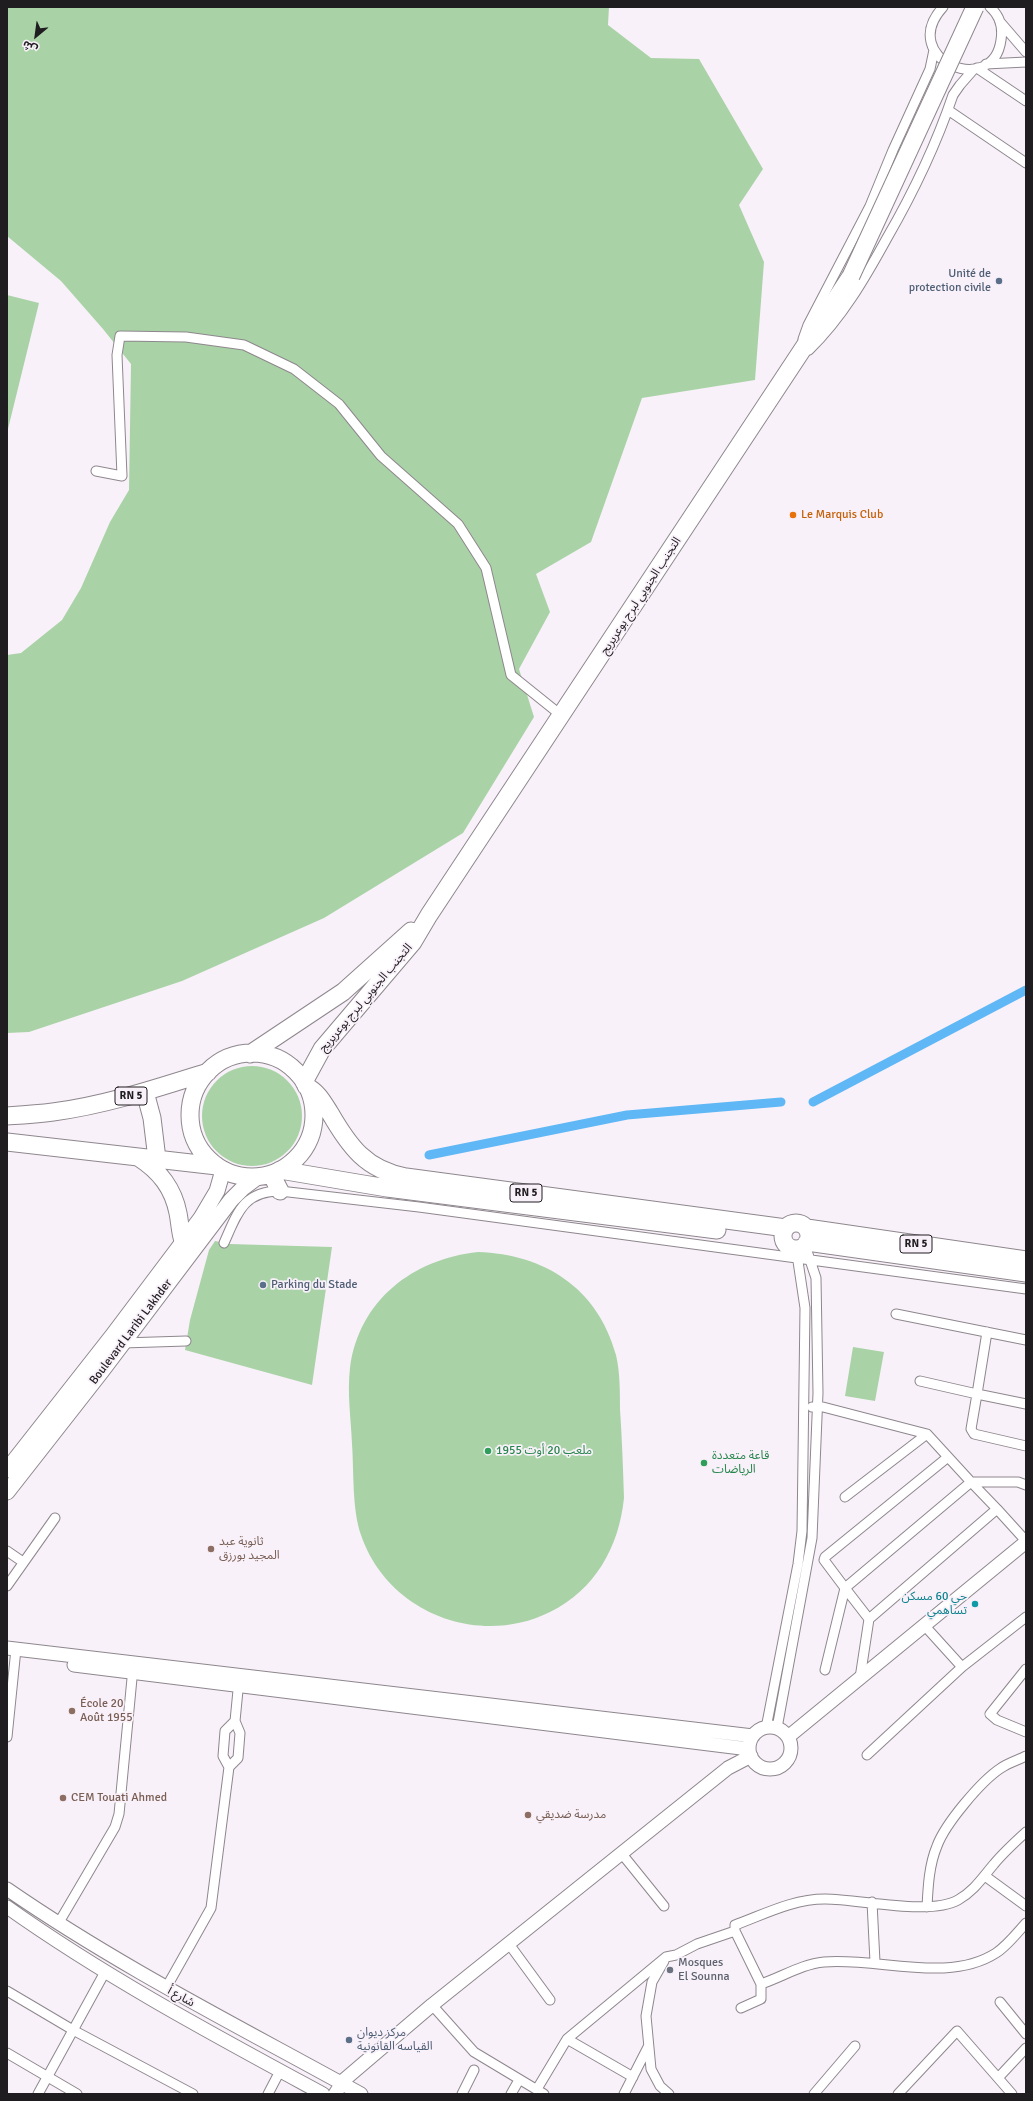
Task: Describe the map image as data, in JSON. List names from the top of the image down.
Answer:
{
  "streets": {
    "highway": ["التجنب الجنوبي لبرج بوعريريج", "RN 5"],
    "main road": ["Boulevard Laribi Lakhder"],
    "street": ["شارع أ"]
  },
  "crossings": [
    ["التجنب الجنوبي لبرج بوعريريج", "RN 5"],
    ["التجنب الجنوبي لبرج بوعريريج", "Boulevard Laribi Lakhder"],
    ["RN 5", "Boulevard Laribi Lakhder"]
  ],
  "places": [
    "Unité de protection civile",
    "Le Marquis Club",
    "Parking du Stade",
    "ملعب 20 أوت 1955",
    "قاعة متعددة الرياضات",
    "ثانوية عبد المجيد بورزق",
    "حي 60 مسكن تساهمي",
    "École 20 Août 1955",
    "CEM Touati Ahmed",
    "مدرسة ضديقي",
    "Mosques El Sounna",
    "مركز ديوان القياسه القانونية"
  ],
  "north": "bottom left"
}
